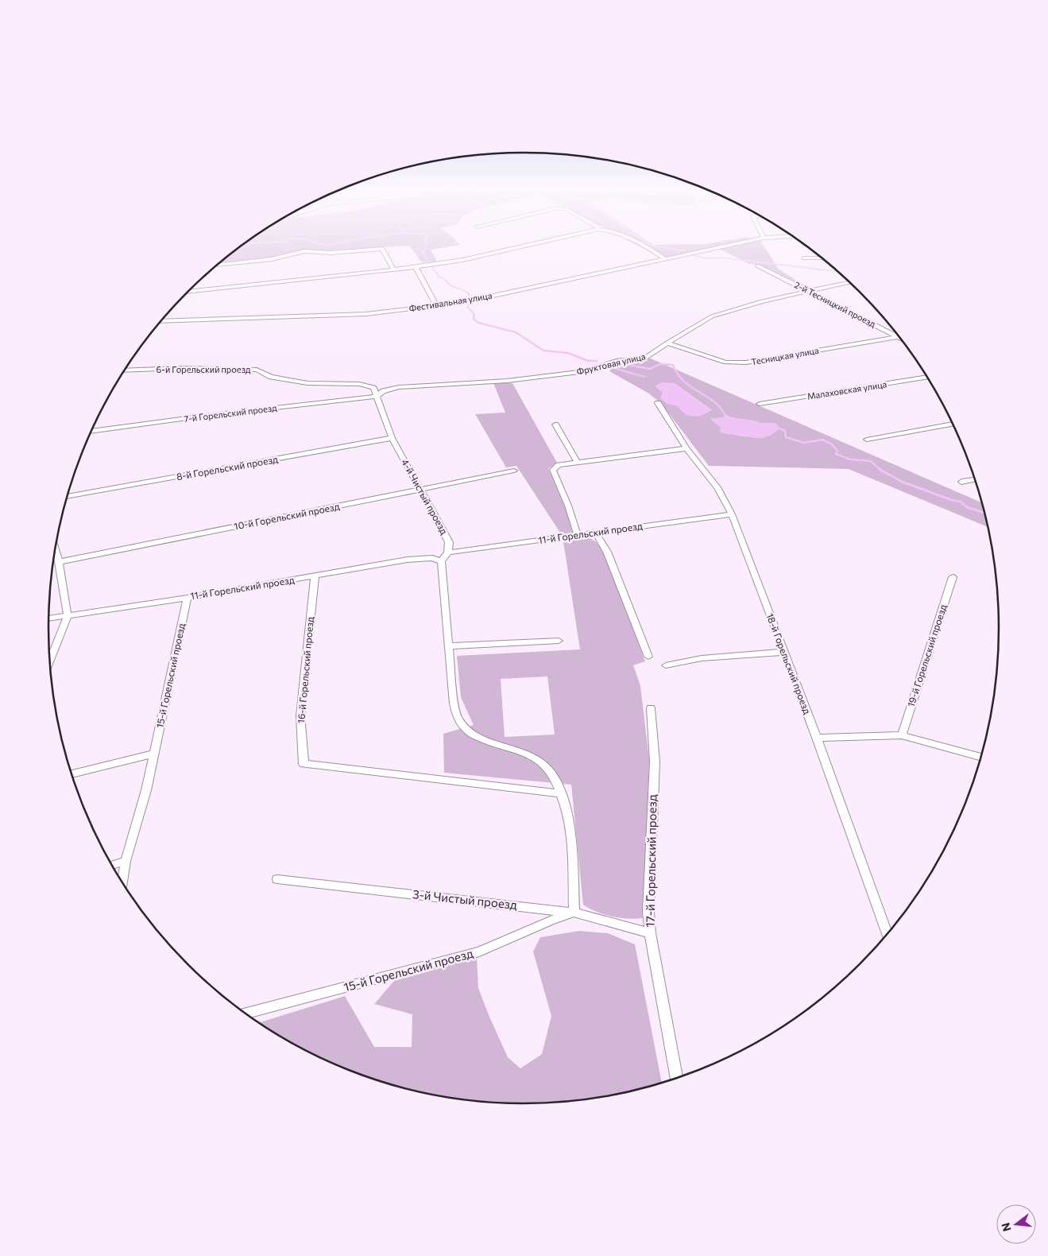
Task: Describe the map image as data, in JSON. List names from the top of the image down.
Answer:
{
  "streets": {
    "street": [
      "Фестивальная улица",
      "2-й Тесницкий проезд",
      "Тесницкая улица",
      "Фруктовая улица",
      "6-й Горельский проезд",
      "Малаховская улица",
      "7-й Горельский проезд",
      "8-й Горельский проезд",
      "4-й Чистый проезд",
      "10-й Горельский проезд",
      "11-й Горельский проезд",
      "19-й Горельский проезд",
      "18-й Горельский проезд",
      "16-й Горельский проезд",
      "15-й Горельский проезд",
      "17-й Горельский проезд",
      "3-й Чистый проезд"
    ]
  },
  "crossings": [
    ["2-й Тесницкий проезд", "Тесницкая улица"],
    ["2-й Тесницкий проезд", "Фруктовая улица"],
    ["Тесницкая улица", "Фруктовая улица"],
    ["Фруктовая улица", "6-й Горельский проезд"],
    ["Фруктовая улица", "7-й Горельский проезд"],
    ["Фруктовая улица", "4-й Чистый проезд"],
    ["6-й Горельский проезд", "7-й Горельский проезд"],
    ["6-й Горельский проезд", "4-й Чистый проезд"],
    ["7-й Горельский проезд", "4-й Чистый проезд"],
    ["8-й Горельский проезд", "4-й Чистый проезд"],
    ["4-й Чистый проезд", "10-й Горельский проезд"],
    ["4-й Чистый проезд", "11-й Горельский проезд"],
    ["11-й Горельский проезд", "18-й Горельский проезд"],
    ["11-й Горельский проезд", "16-й Горельский проезд"],
    ["11-й Горельский проезд", "15-й Горельский проезд"],
    ["15-й Горельский проезд", "3-й Чистый проезд"],
    ["17-й Горельский проезд", "3-й Чистый проезд"]
  ],
  "north": "left"
}
